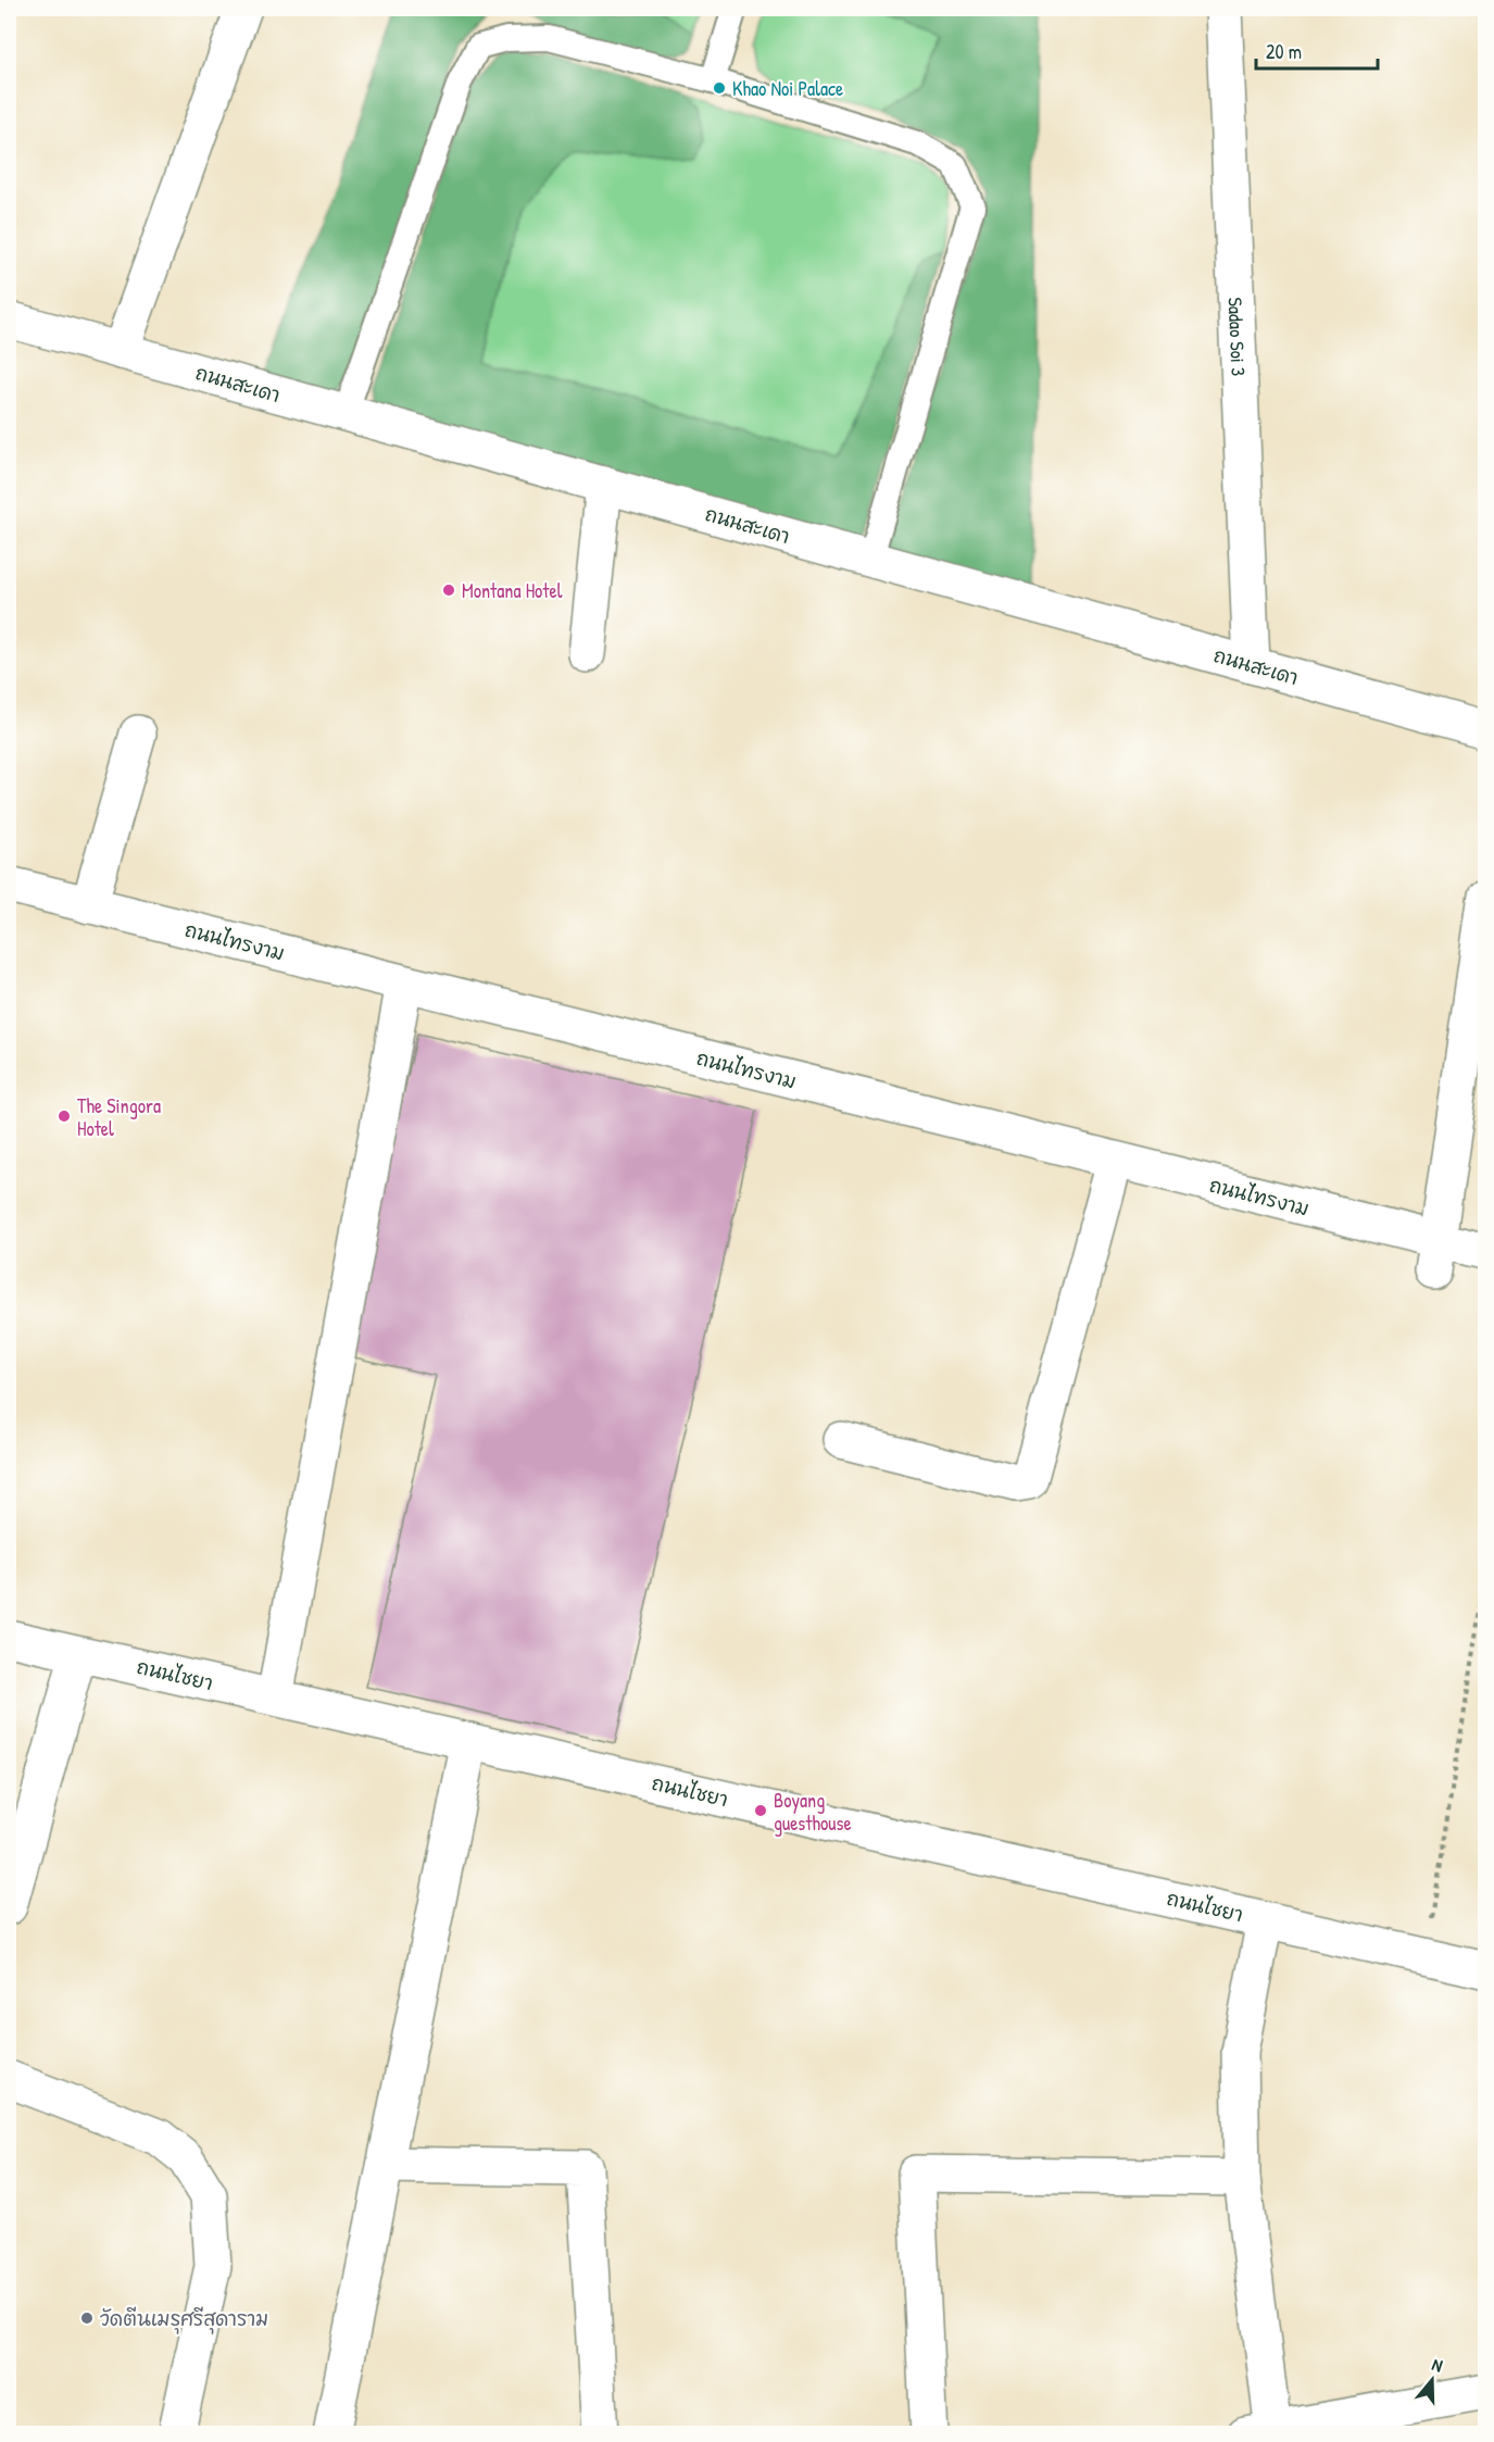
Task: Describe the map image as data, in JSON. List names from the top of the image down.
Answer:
{
  "streets": {
    "street": [
      "Sadao Soi 3",
      "ถนนสะเดา",
      "ถนนไทรงาม",
      "ถนนไชยา"
    ]
  },
  "crossings": [
    ["Sadao Soi 3", "ถนนสะเดา"]
  ],
  "places": [
    "Khao Noi Palace",
    "Montana Hotel",
    "The Singora Hotel",
    "Boyang guesthouse",
    "วัดตีนเมรุศรีสุดาราม"
  ],
  "scale_bar": "20 m",
  "north": "top"
}
